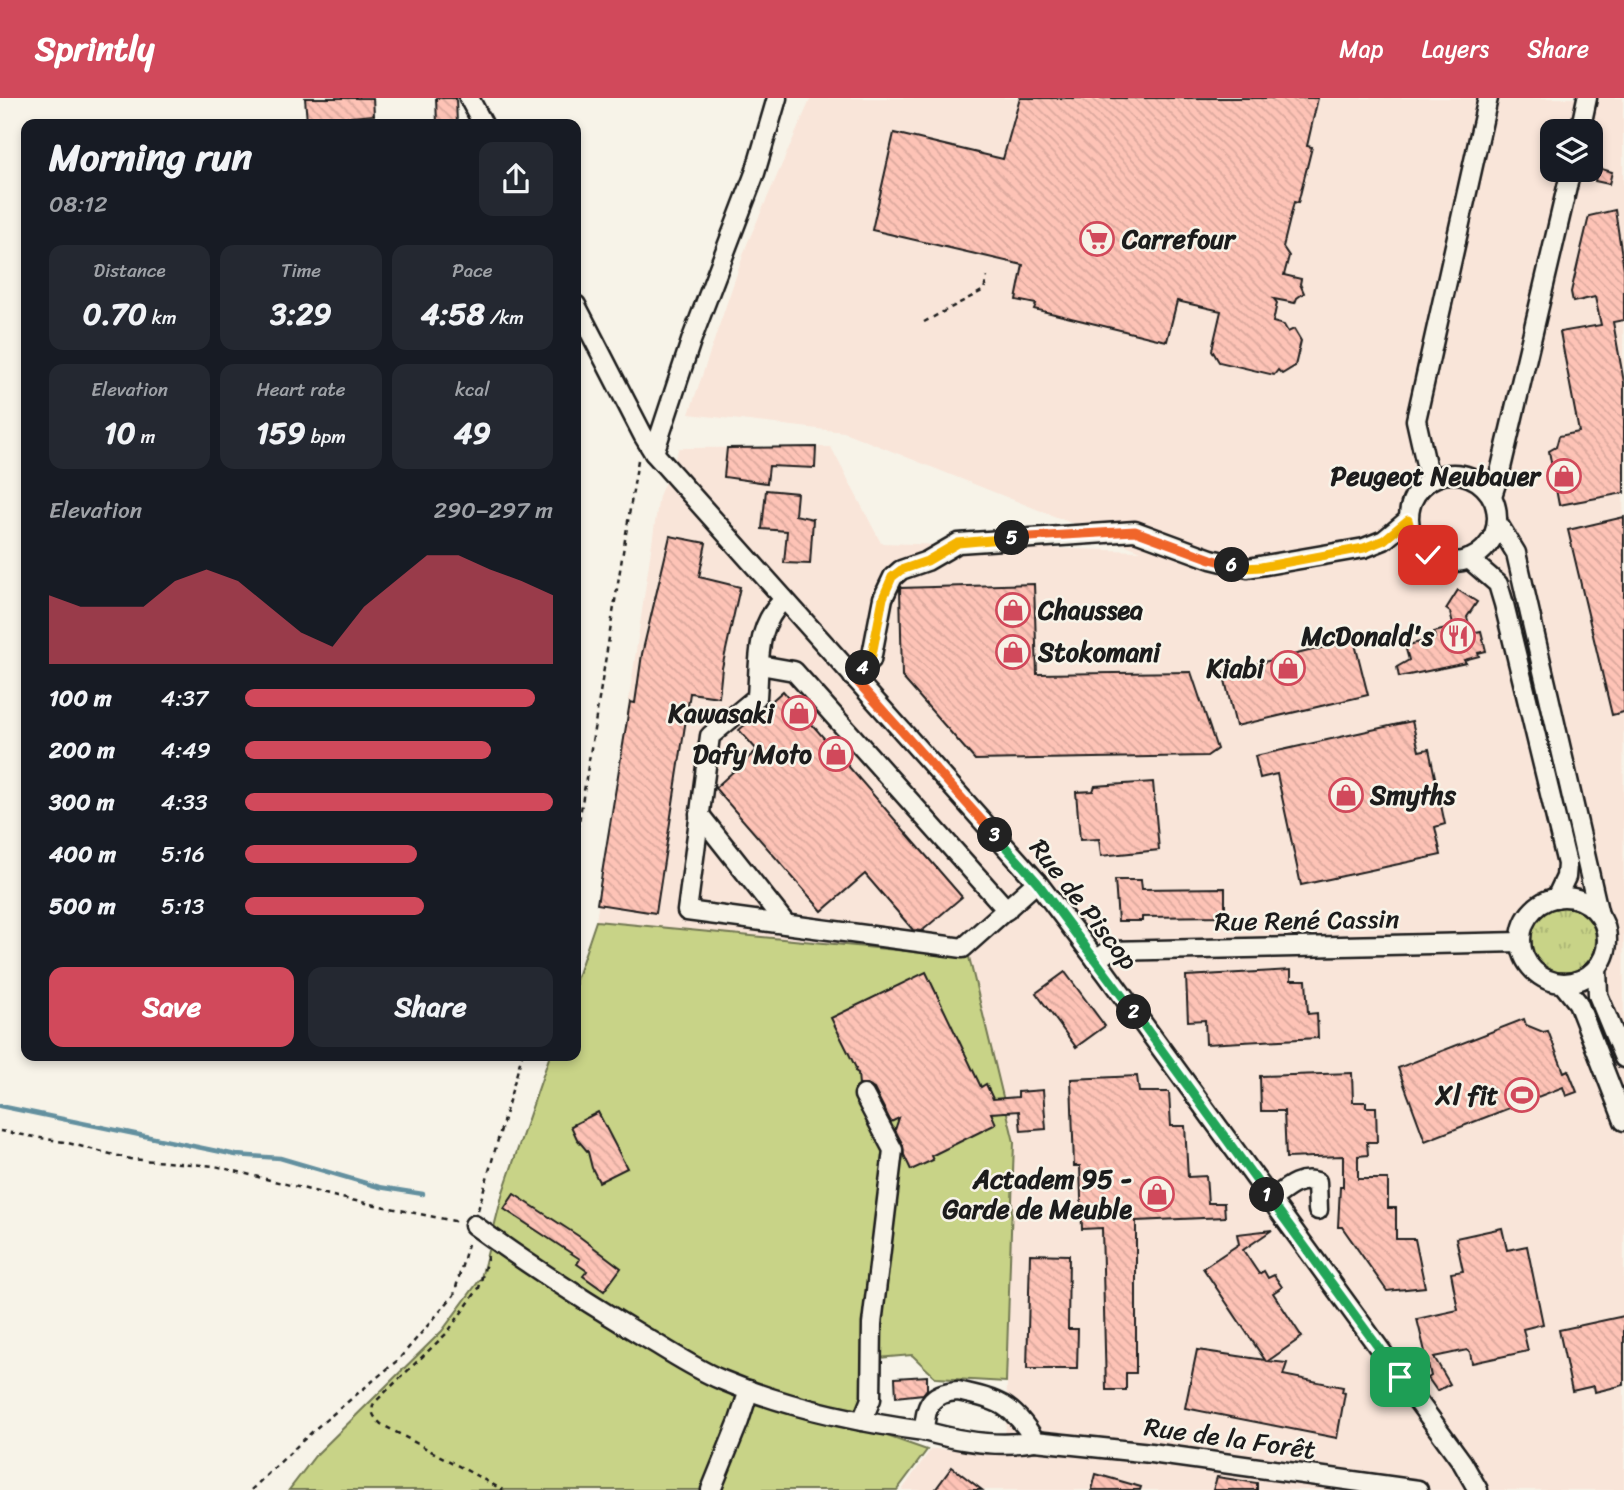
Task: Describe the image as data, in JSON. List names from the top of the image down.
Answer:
{
  "streets": {
    "street": ["Rue de Piscop", "Rue René Cassin", "Rue de la Forêt"]
  },
  "crossings": [
    ["Rue de Piscop", "Rue René Cassin"]
  ],
  "places": {
    "supermarket": ["Carrefour"],
    "shop": [
      "Peugeot Neubauer",
      "Chaussea",
      "Stokomani",
      "Kiabi",
      "Kawasaki",
      "Dafy Moto",
      "Smyths",
      "Actadem 95 - Garde de Meuble"
    ],
    "restaurant": ["McDonald's"],
    "sports": ["Xl fit"]
  },
  "page": {
    "header": "Sprintly",
    "nav": ["Map", "Layers", "Share"],
    "heading": ["Morning run", "08:12"],
    "stats": [
      ["Distance", "0.70 km"],
      ["Time", "3:29"],
      ["Pace", "4:58 /km"],
      ["Elevation", "10 m"],
      ["Heart rate", "159 bpm"],
      ["kcal", "49"]
    ],
    "chart": ["Elevation", "290–297 m"],
    "pins": [
      "5",
      "6",
      "4",
      "3",
      "2",
      "1"
    ],
    "list": [
      {
        "name": "100 m",
        "note": "4:37"
      },
      {
        "name": "200 m",
        "note": "4:49"
      },
      {
        "name": "300 m",
        "note": "4:33"
      },
      {
        "name": "400 m",
        "note": "5:16"
      },
      {
        "name": "500 m",
        "note": "5:13"
      }
    ],
    "buttons": ["Save", "Share"]
  }
}
